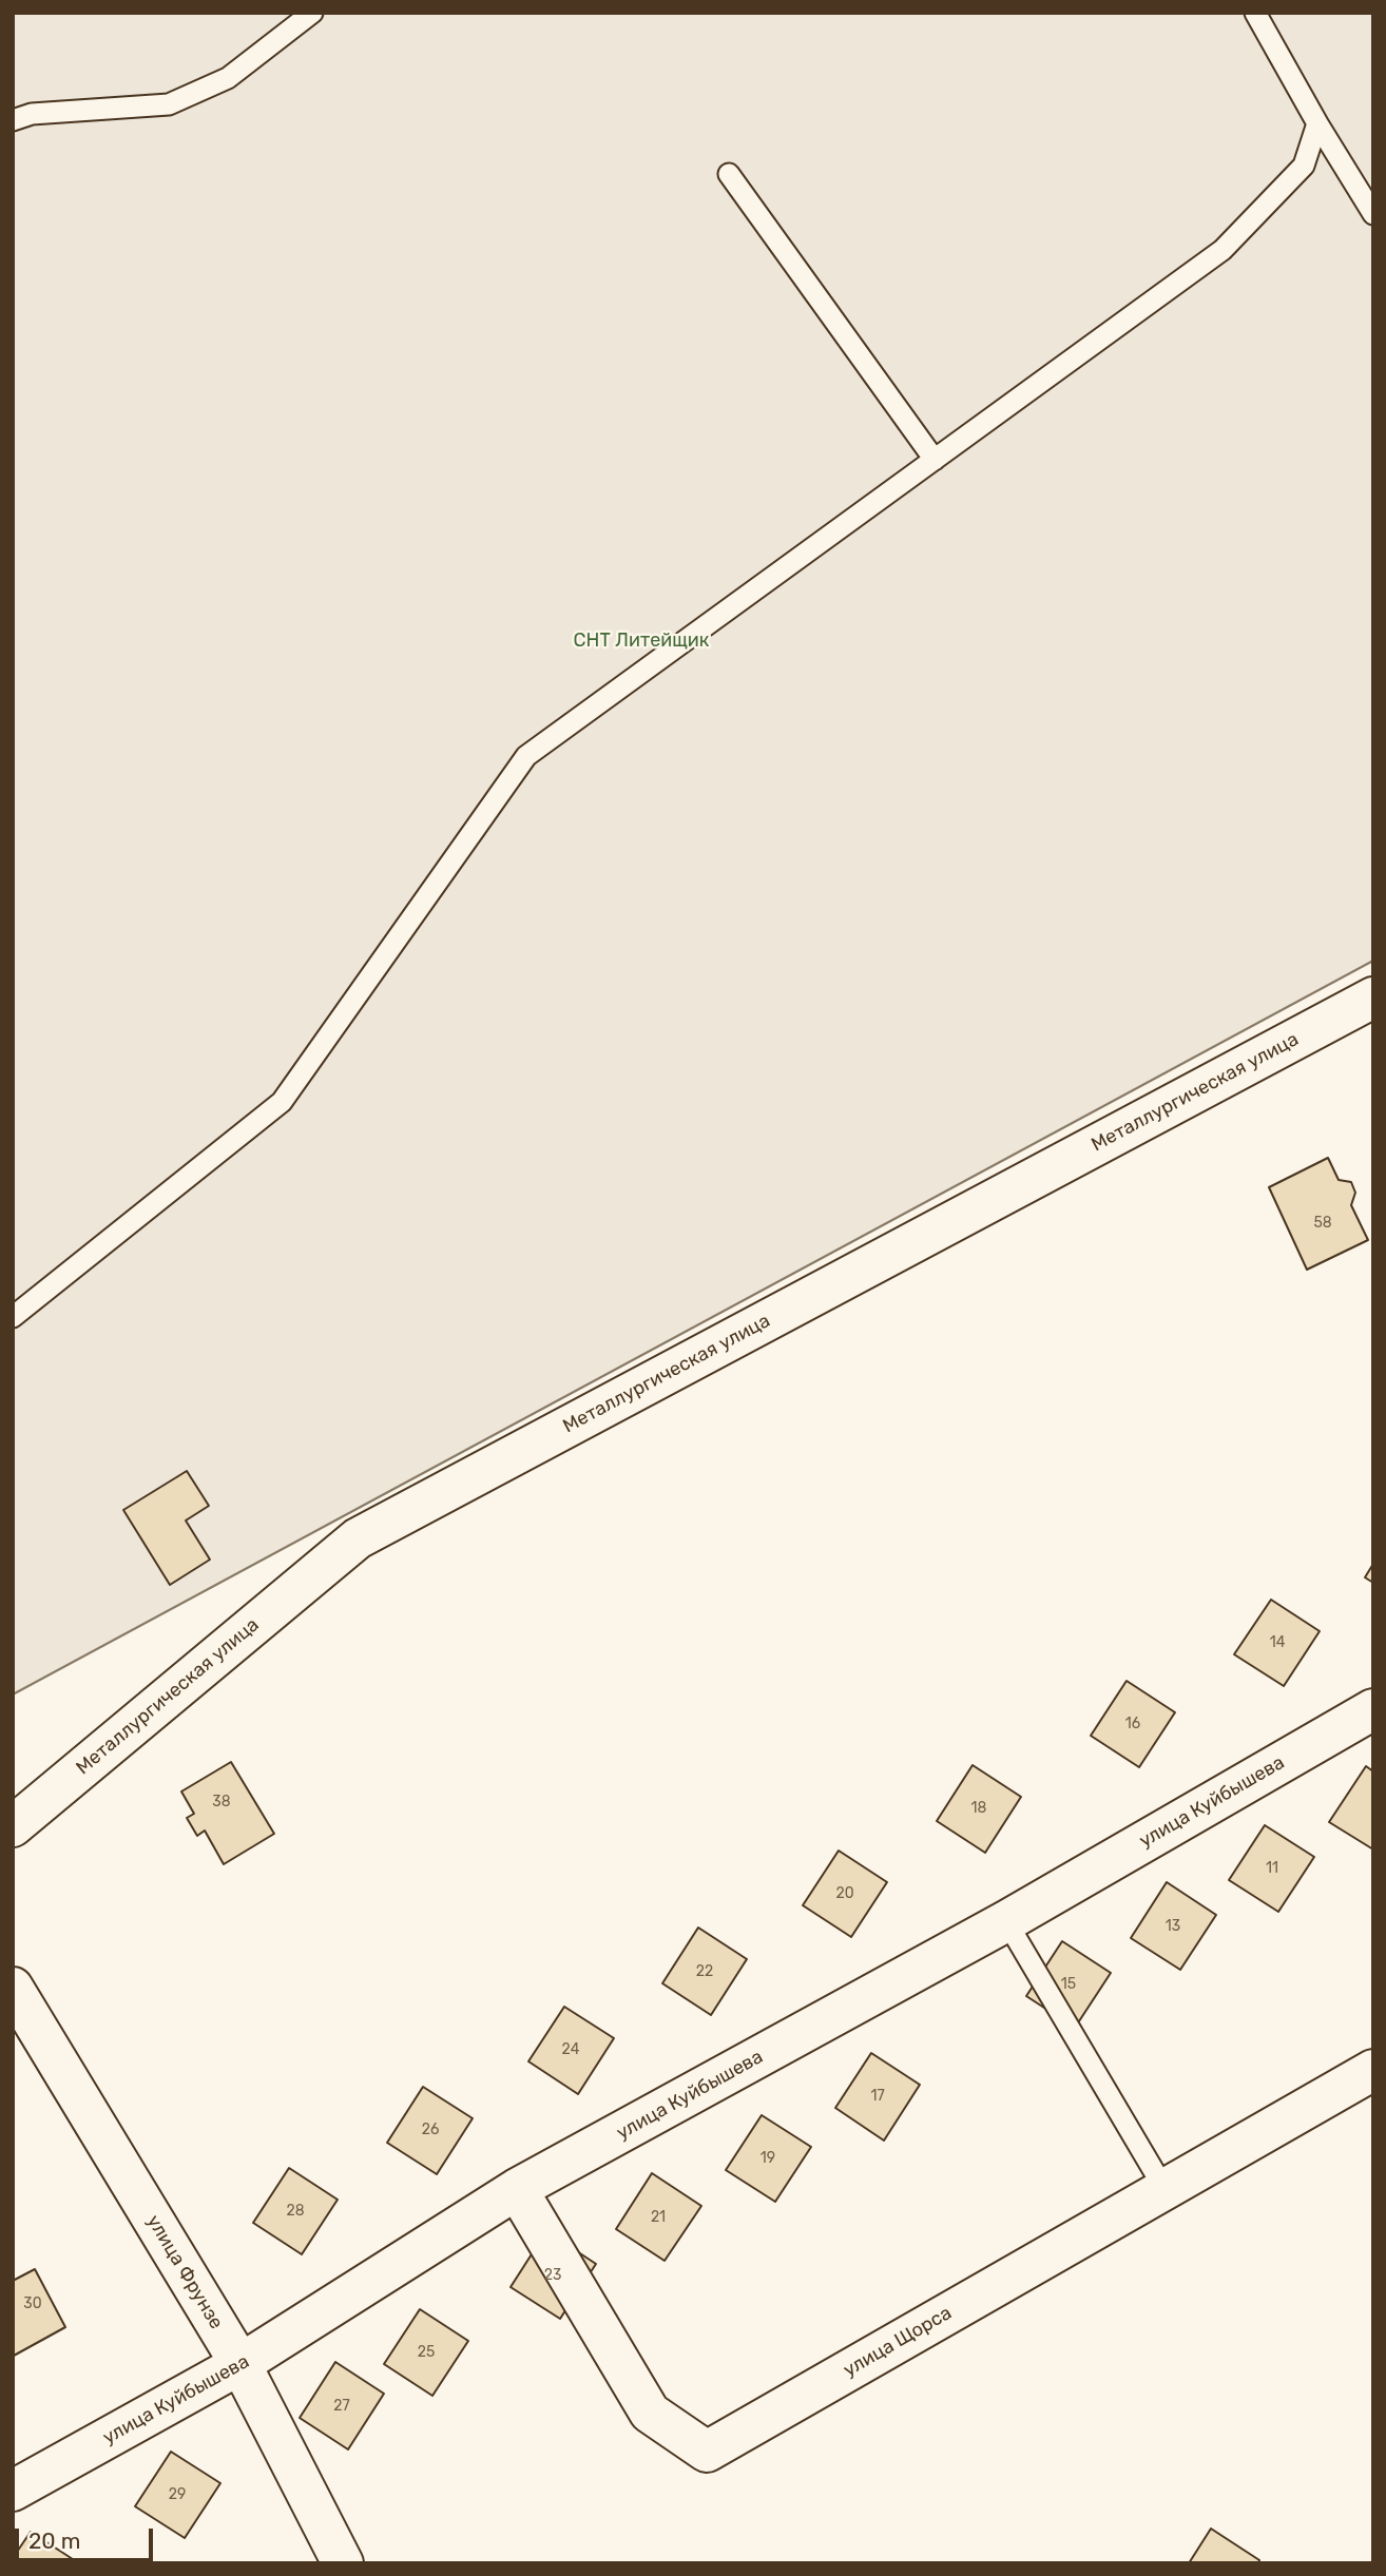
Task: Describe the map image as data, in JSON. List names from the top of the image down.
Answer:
{
  "streets": {
    "street": [
      "Металлургическая улица",
      "улица Куйбышева",
      "улица Фрунзе",
      "улица Щорса"
    ]
  },
  "crossings": [
    ["улица Куйбышева", "улица Фрунзе"],
    ["улица Куйбышева", "улица Щорса"]
  ],
  "parks": ["СНТ Литейщик"],
  "house_numbers": [
    "58",
    "14",
    "16",
    "38",
    "18",
    "11",
    "20",
    "13",
    "22",
    "15",
    "24",
    "17",
    "26",
    "19",
    "28",
    "21",
    "23",
    "30",
    "25",
    "27",
    "29"
  ],
  "scale_bar": "20 m"
}
